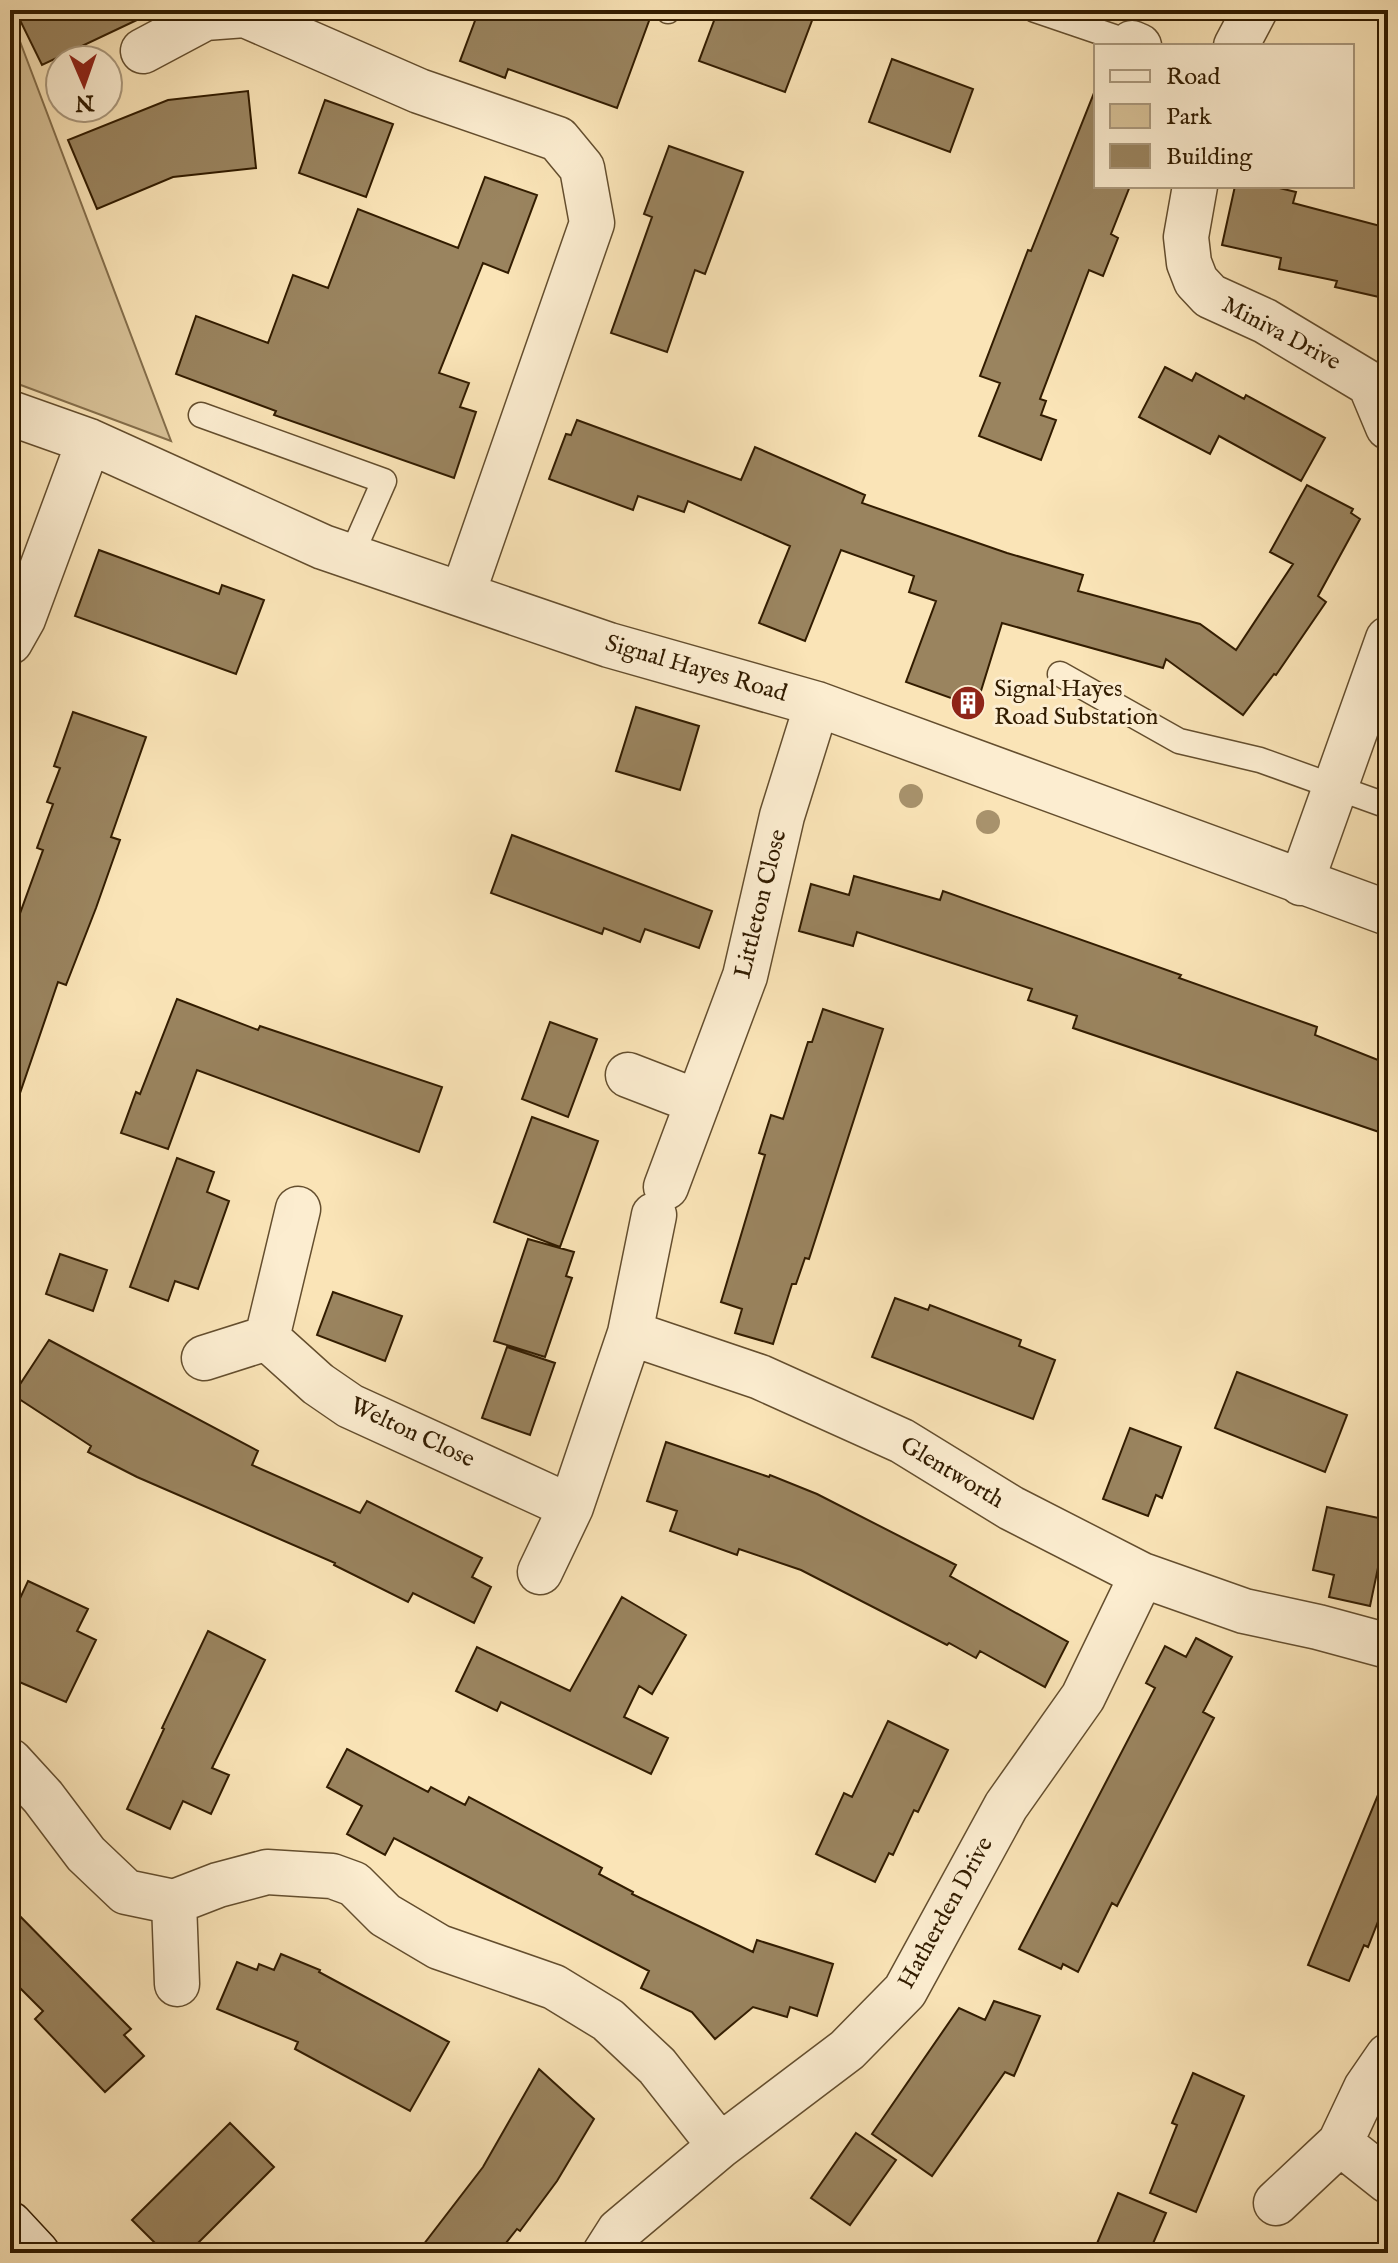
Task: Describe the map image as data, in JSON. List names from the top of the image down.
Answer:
{
  "streets": {
    "street": [
      "Miniva Drive",
      "Signal Hayes Road",
      "Littleton Close",
      "Welton Close",
      "Glentworth",
      "Hatherden Drive"
    ]
  },
  "crossings": [
    ["Signal Hayes Road", "Littleton Close"],
    ["Littleton Close", "Glentworth"],
    ["Glentworth", "Hatherden Drive"]
  ],
  "places": {
    "building": ["Signal Hayes Road Substation"]
  },
  "legend": ["Road", "Park", "Building"],
  "north": "bottom"
}
